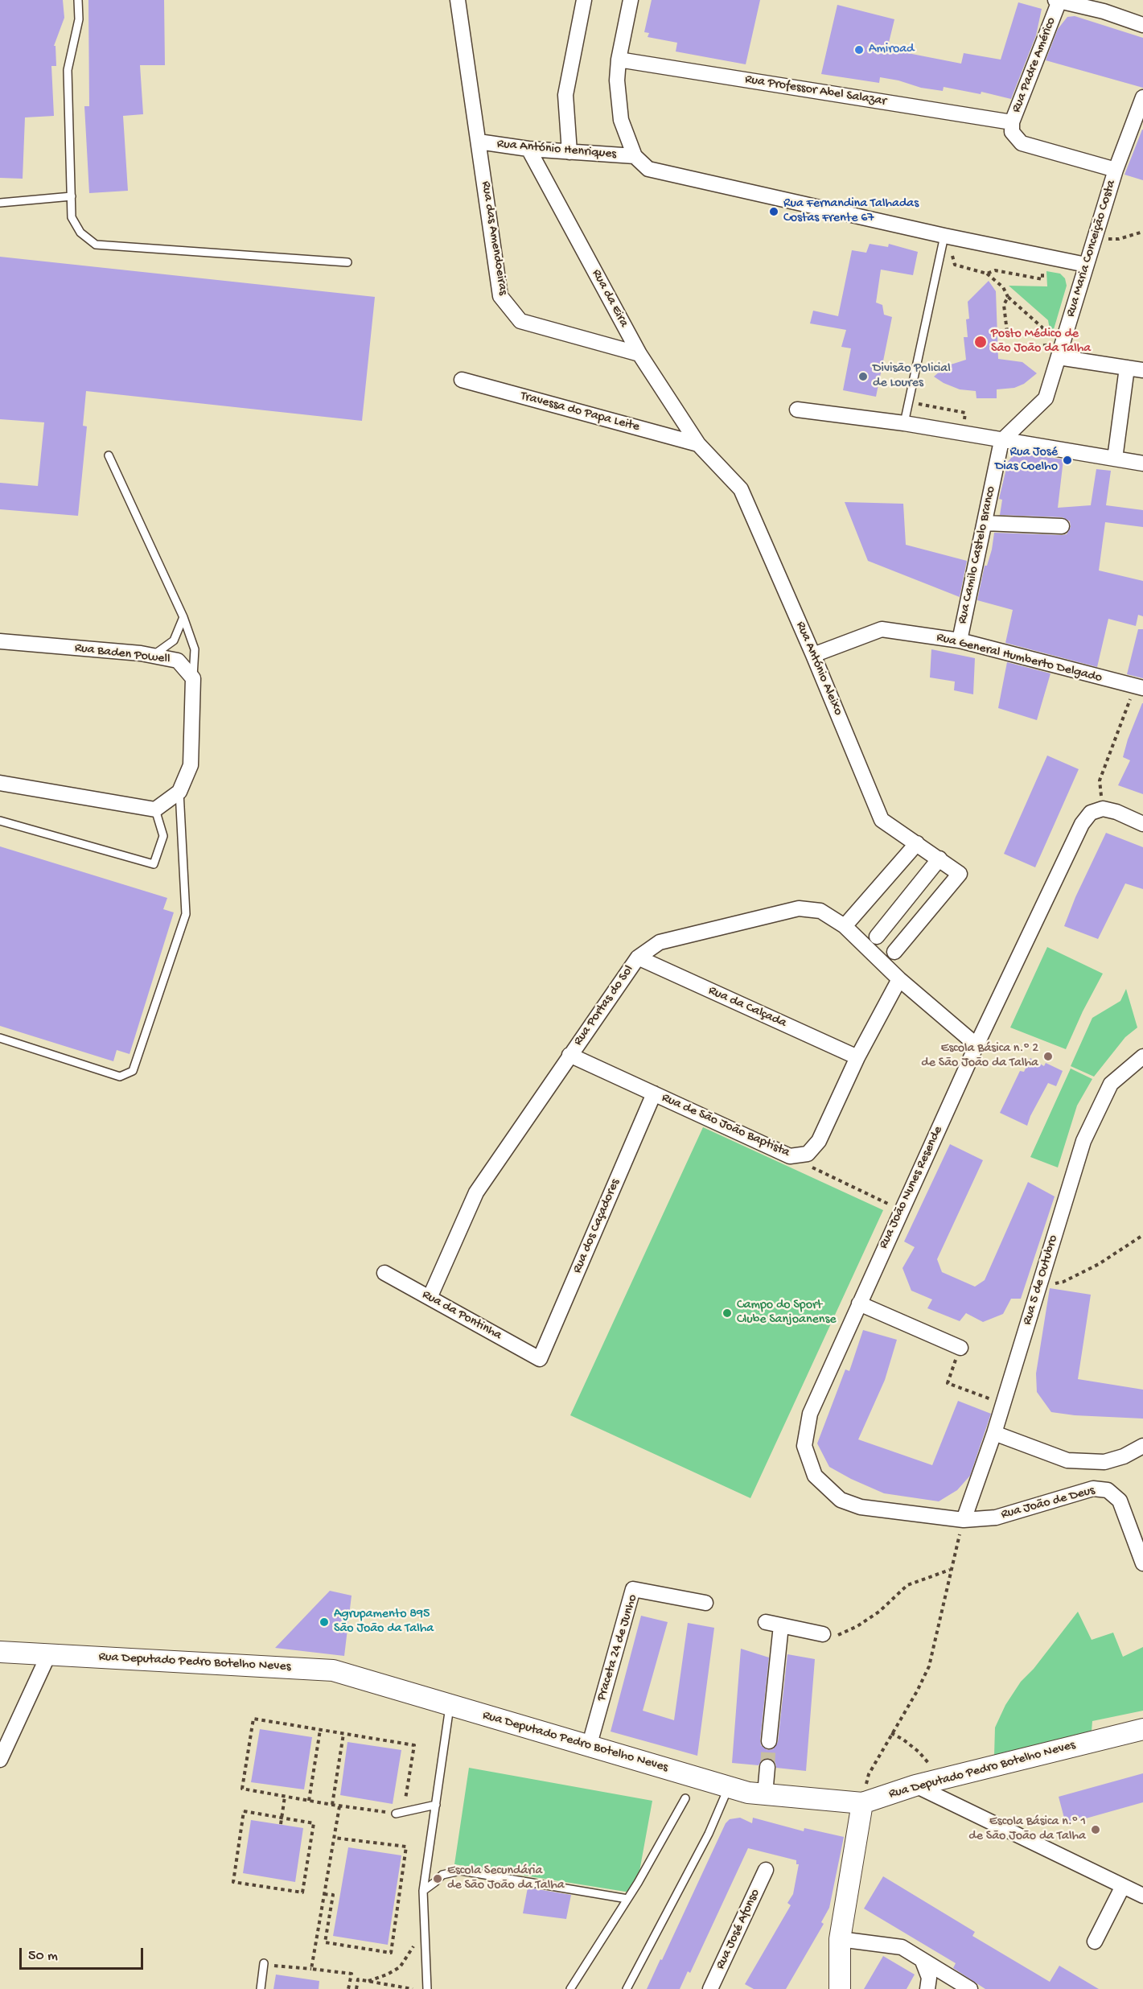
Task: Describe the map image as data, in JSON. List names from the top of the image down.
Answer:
{
  "streets": {
    "street": [
      "Rua Padre Américo",
      "Rua Professor Abel Salazar",
      "Rua António Henriques",
      "Rua das Amendoeiras",
      "Rua Maria Conceição Costa",
      "Rua da Eira",
      "Travessa do Papa Leite",
      "Rua Camilo Castelo Branco",
      "Rua Baden Powell",
      "Rua General Humberto Delgado",
      "Rua António Aleixo",
      "Rua Portas do Sol",
      "Rua da Calçada",
      "Rua de São João Baptista",
      "Rua João Nunes Resende",
      "Rua dos Caçadores",
      "Rua 5 de Outubro",
      "Rua da Pontinha",
      "Rua João de Deus",
      "Praceta 24 de Junho",
      "Rua Deputado Pedro Botelho Neves",
      "Rua José Afonso"
    ]
  },
  "crossings": [
    ["Rua Padre Américo", "Rua Professor Abel Salazar"],
    ["Rua Padre Américo", "Rua Maria Conceição Costa"],
    ["Rua António Henriques", "Rua das Amendoeiras"],
    ["Rua António Henriques", "Rua da Eira"],
    ["Rua das Amendoeiras", "Rua da Eira"],
    ["Rua Maria Conceição Costa", "Rua Camilo Castelo Branco"],
    ["Rua da Eira", "Travessa do Papa Leite"],
    ["Rua da Eira", "Rua António Aleixo"],
    ["Travessa do Papa Leite", "Rua António Aleixo"],
    ["Rua Camilo Castelo Branco", "Rua General Humberto Delgado"],
    ["Rua General Humberto Delgado", "Rua António Aleixo"],
    ["Rua Portas do Sol", "Rua da Calçada"],
    ["Rua Portas do Sol", "Rua de São João Baptista"],
    ["Rua Portas do Sol", "Rua João Nunes Resende"],
    ["Rua Portas do Sol", "Rua da Pontinha"],
    ["Rua da Calçada", "Rua de São João Baptista"],
    ["Rua de São João Baptista", "Rua dos Caçadores"],
    ["Rua João Nunes Resende", "Rua 5 de Outubro"],
    ["Rua João Nunes Resende", "Rua João de Deus"],
    ["Rua dos Caçadores", "Rua da Pontinha"],
    ["Rua 5 de Outubro", "Rua João de Deus"],
    ["Praceta 24 de Junho", "Rua Deputado Pedro Botelho Neves"]
  ],
  "places": [
    "Amiroad",
    "Rua Fernandina Talhadas Costas Frente 67",
    "Posto Médico de São João da Talha",
    "Divisão Policial de Loures",
    "Rua José Dias Coelho",
    "Escola Básica n.º 2 de São João da Talha",
    "Campo do Sport Clube Sanjoanense",
    "Agrupamento 895 São João da Talha",
    "Escola Básica n.º 1 de São João da Talha",
    "Escola Secundária de São João da Talha"
  ],
  "scale_bar": "50 m"
}
